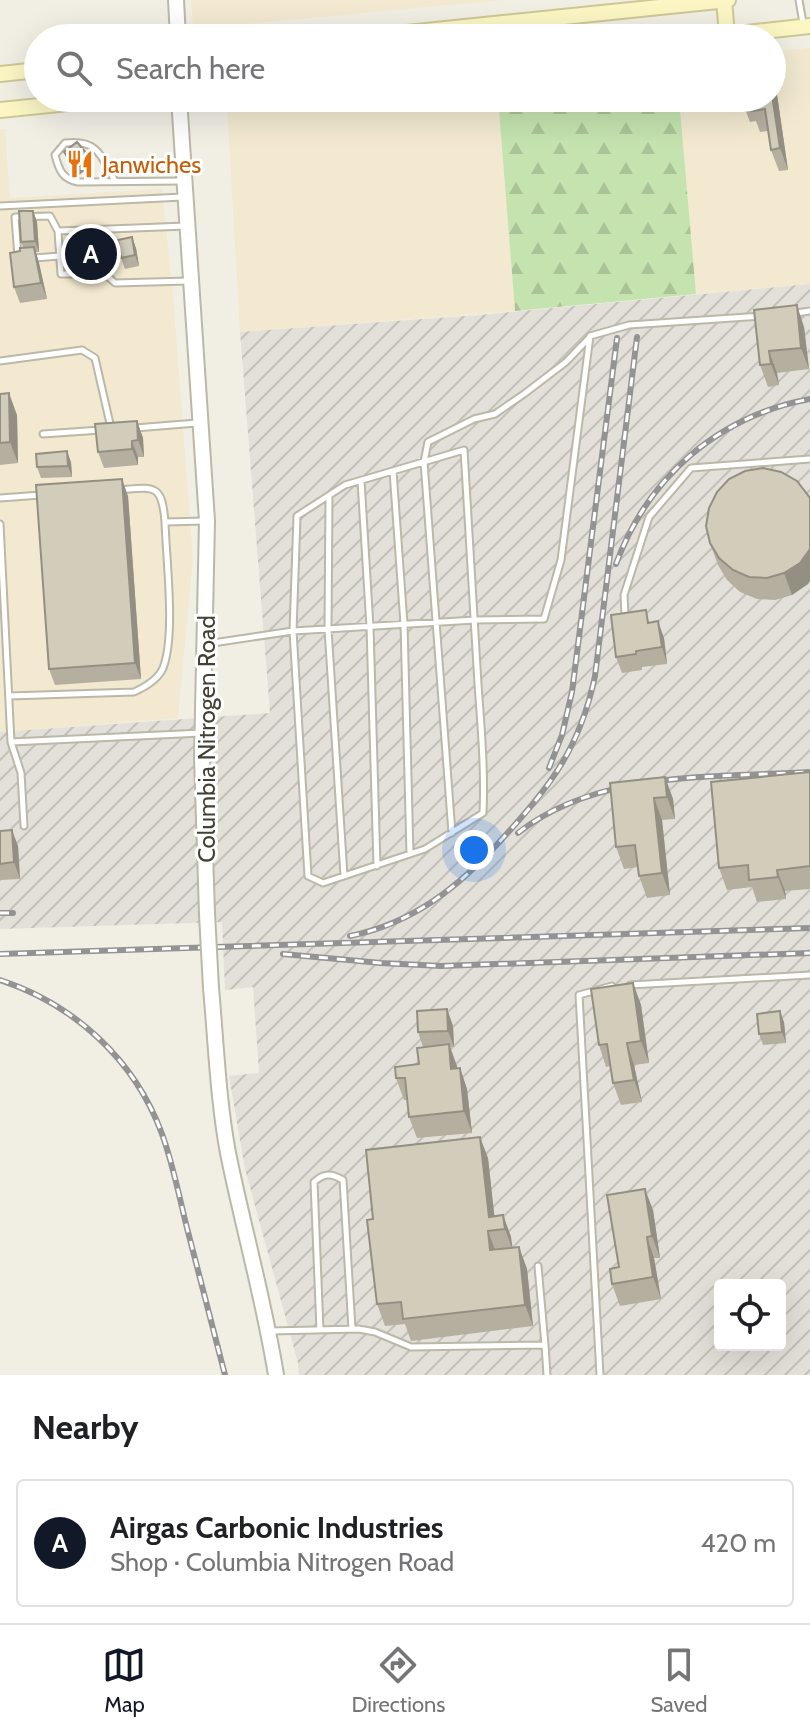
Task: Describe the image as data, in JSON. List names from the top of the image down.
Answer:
{
  "streets": {
    "street": ["Columbia Nitrogen Road"]
  },
  "places": {
    "restaurant": ["Janwiches"]
  },
  "page": {
    "search": "Search here",
    "pins": "A",
    "heading": "Nearby",
    "list": [
      {
        "mark": "A",
        "name": "Airgas Carbonic Industries",
        "note": "Shop · Columbia Nitrogen Road",
        "value": "420 m"
      }
    ],
    "nav": ["Map", "Directions", "Saved"]
  }
}
